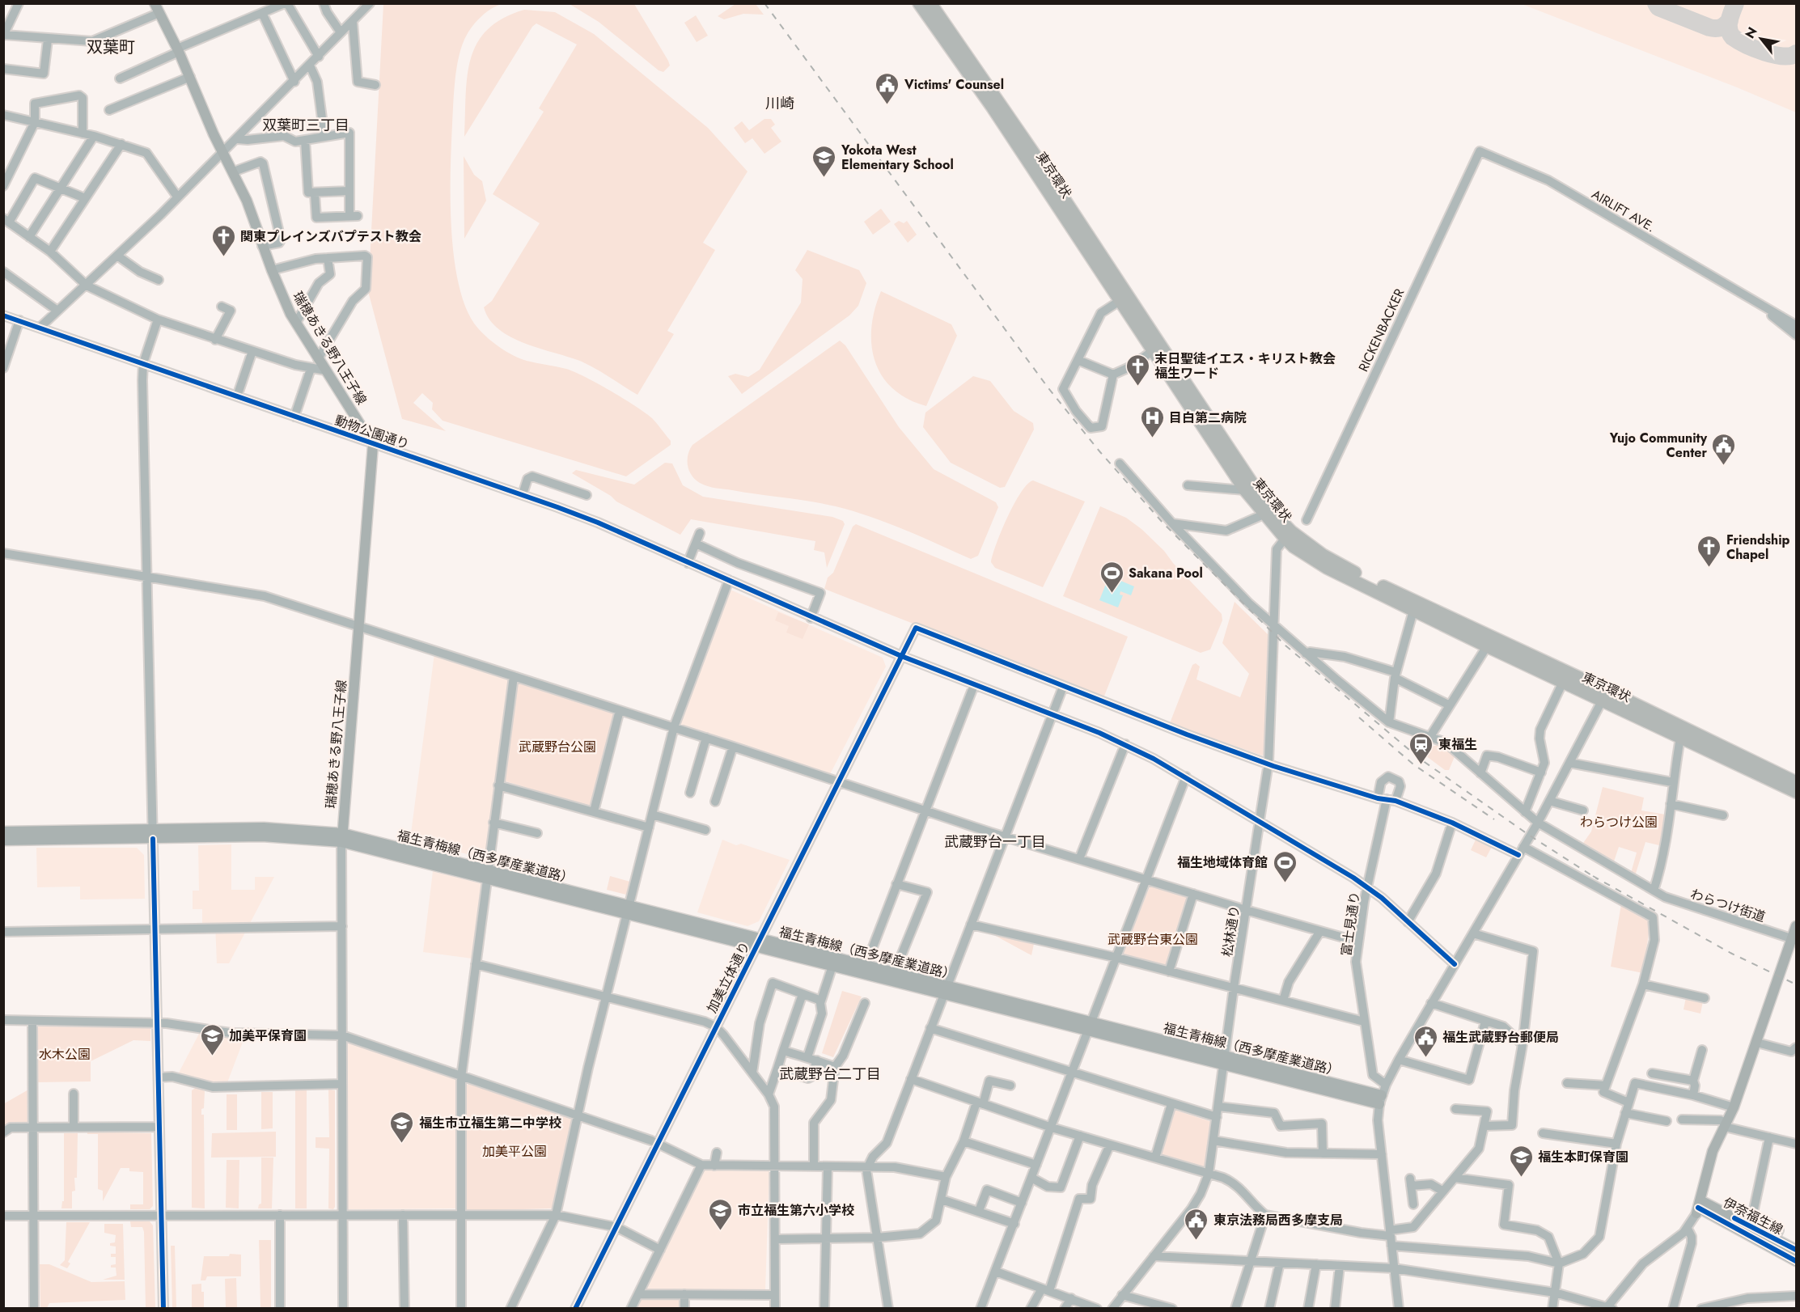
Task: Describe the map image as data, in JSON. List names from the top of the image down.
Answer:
{
  "streets": {
    "highway": ["東京環状"],
    "main road": ["瑞穂あきる野八王子線", "福生青梅線（西多摩産業道路）", "伊奈福生線"],
    "street": [
      "AIRLIFT AVE.",
      "RICKENBACKER",
      "動物公園通り",
      "わらつけ街道",
      "富士見通り",
      "松林通り",
      "加美立体通り"
    ]
  },
  "crossings": [
    ["東京環状", "松林通り"],
    ["AIRLIFT AVE.", "RICKENBACKER"],
    ["瑞穂あきる野八王子線", "動物公園通り"],
    ["瑞穂あきる野八王子線", "福生青梅線（西多摩産業道路）"],
    ["動物公園通り", "富士見通り"],
    ["動物公園通り", "松林通り"],
    ["動物公園通り", "加美立体通り"],
    ["福生青梅線（西多摩産業道路）", "松林通り"],
    ["福生青梅線（西多摩産業道路）", "加美立体通り"],
    ["わらつけ街道", "松林通り"]
  ],
  "districts": [
    "双葉町",
    "川崎",
    "双葉町三丁目",
    "武蔵野台一丁目",
    "武蔵野台二丁目"
  ],
  "parks": [
    "武蔵野台公園",
    "わらつけ公園",
    "武蔵野台東公園",
    "水木公園",
    "加美平公園"
  ],
  "places": {
    "public building": [
      "Victims' Counsel",
      "Yujo Community Center",
      "福生武蔵野台郵便局",
      "東京法務局西多摩支局"
    ],
    "school or university": [
      "Yokota West Elementary School",
      "加美平保育園",
      "福生市立福生第二中学校",
      "福生本町保育園",
      "市立福生第六小学校"
    ],
    "church": ["関東プレインズバプテスト教会", "末日聖徒イエス・キリスト教会 福生ワード", "Friendship Chapel"],
    "hospital": ["目白第二病院"],
    "sports": ["Sakana Pool", "福生地域体育館"],
    "station": ["東福生"]
  },
  "north": "top left"
}
